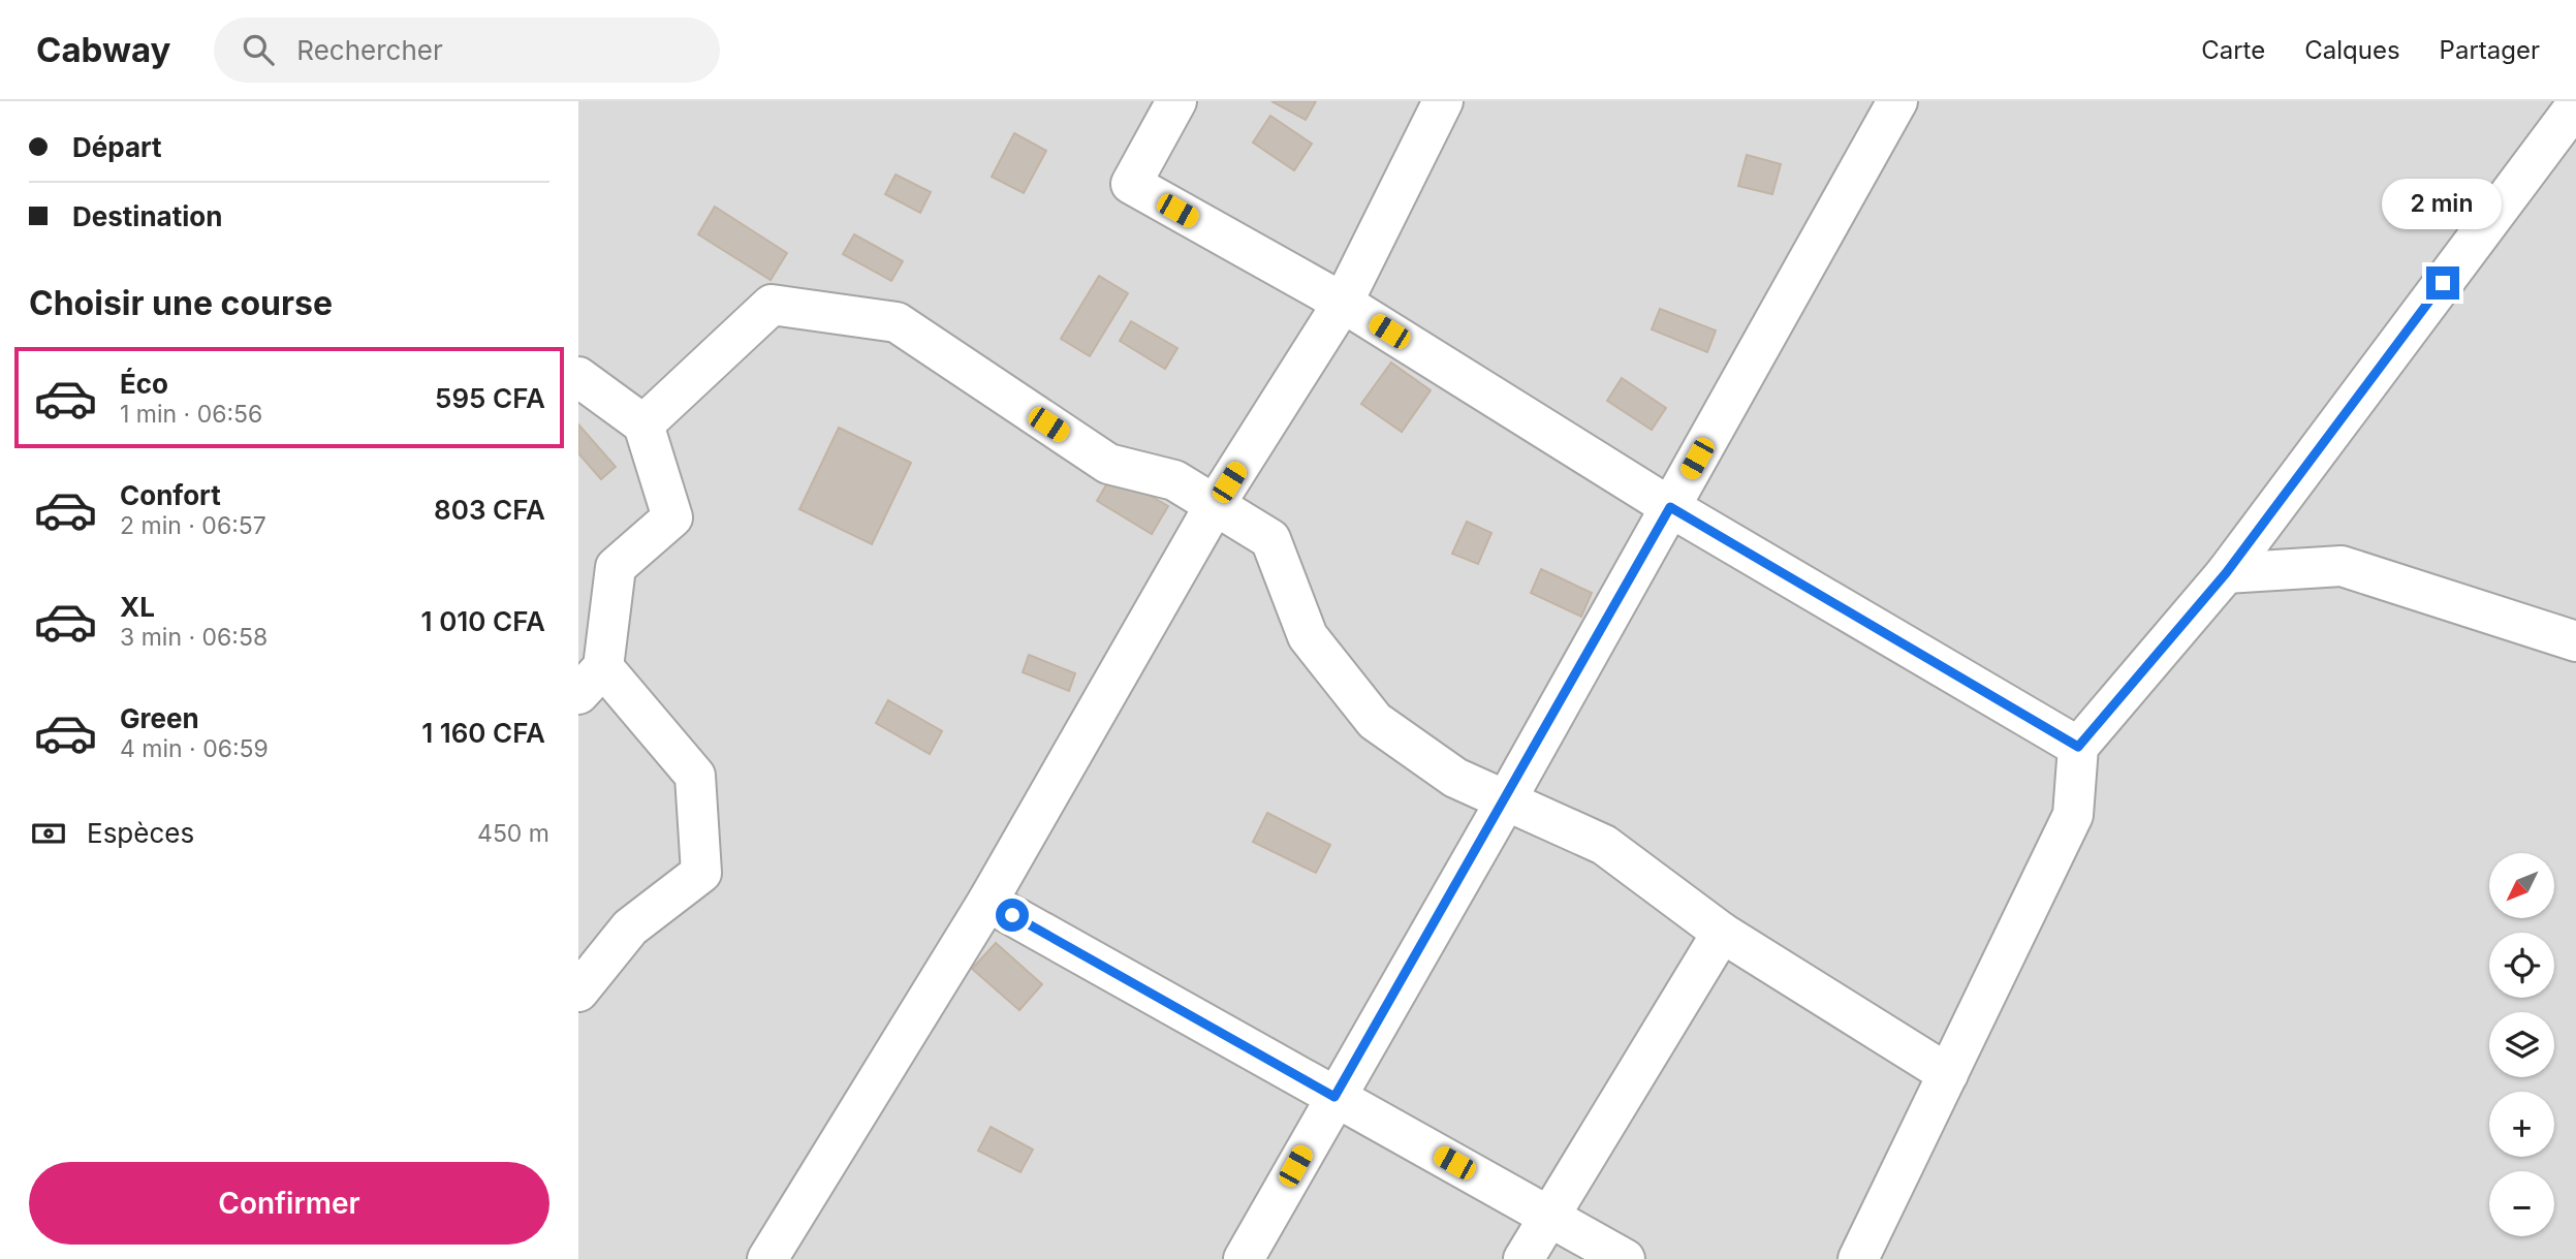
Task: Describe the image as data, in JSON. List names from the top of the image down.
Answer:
{
  "north": "bottom left",
  "page": {
    "header": "Cabway",
    "search": "Rechercher",
    "nav": ["Carte", "Calques", "Partager"],
    "banner": ["Départ", "Destination"],
    "bubble": "2 min",
    "heading": "Choisir une course",
    "list": [
      {
        "name": "Éco",
        "note": "1 min · 06:56",
        "value": "595 CFA"
      },
      {
        "name": "Confort",
        "note": "2 min · 06:57",
        "value": "803 CFA"
      },
      {
        "name": "XL",
        "note": "3 min · 06:58",
        "value": "1 010 CFA"
      },
      {
        "name": "Green",
        "note": "4 min · 06:59",
        "value": "1 160 CFA"
      }
    ],
    "pay": ["Espèces", "450 m"],
    "map_buttons": ["+", "−"],
    "buttons": "Confirmer"
  }
}
